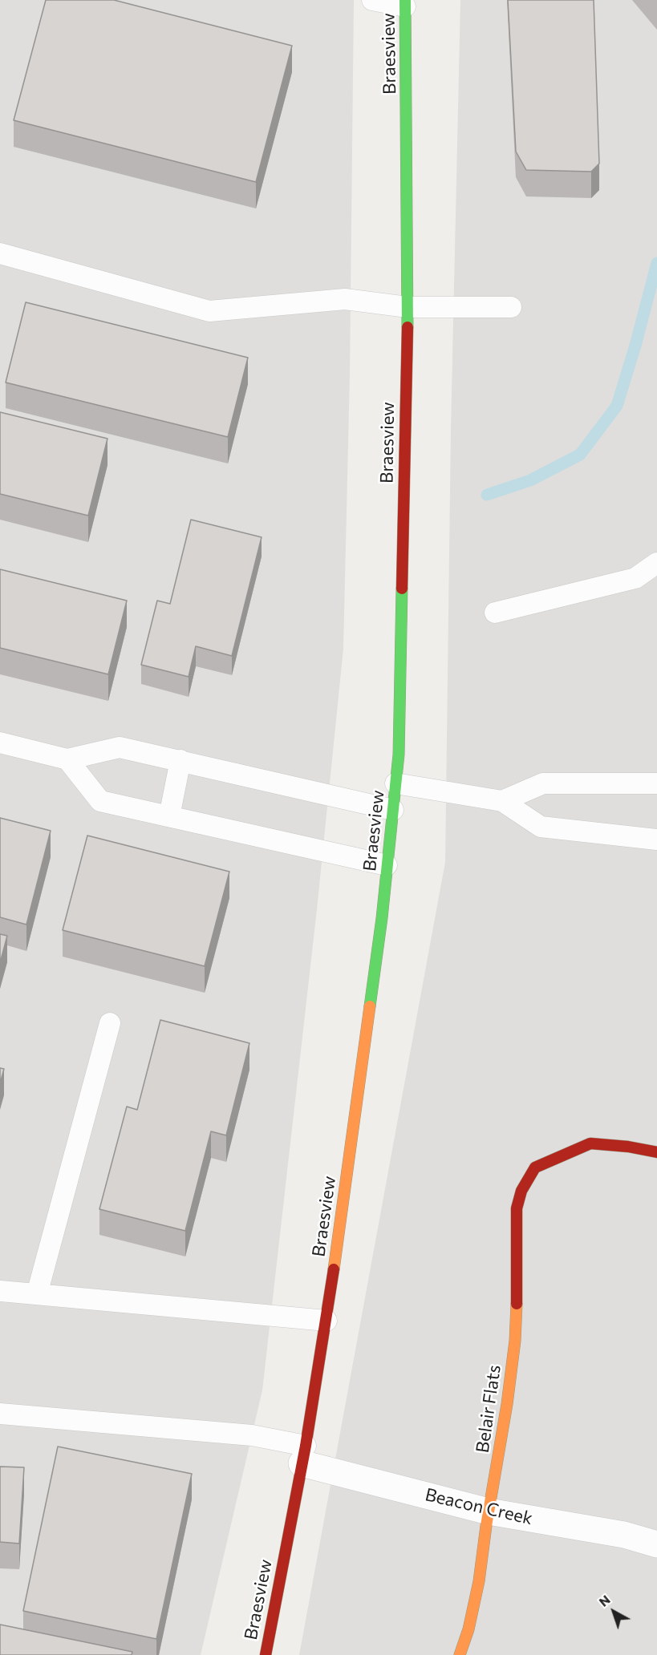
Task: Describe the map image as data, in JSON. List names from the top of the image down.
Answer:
{
  "streets": {
    "street": ["Braesview", "Belair Flats", "Beacon Creek"]
  },
  "crossings": [
    ["Braesview", "Beacon Creek"],
    ["Belair Flats", "Beacon Creek"]
  ],
  "north": "top left"
}
